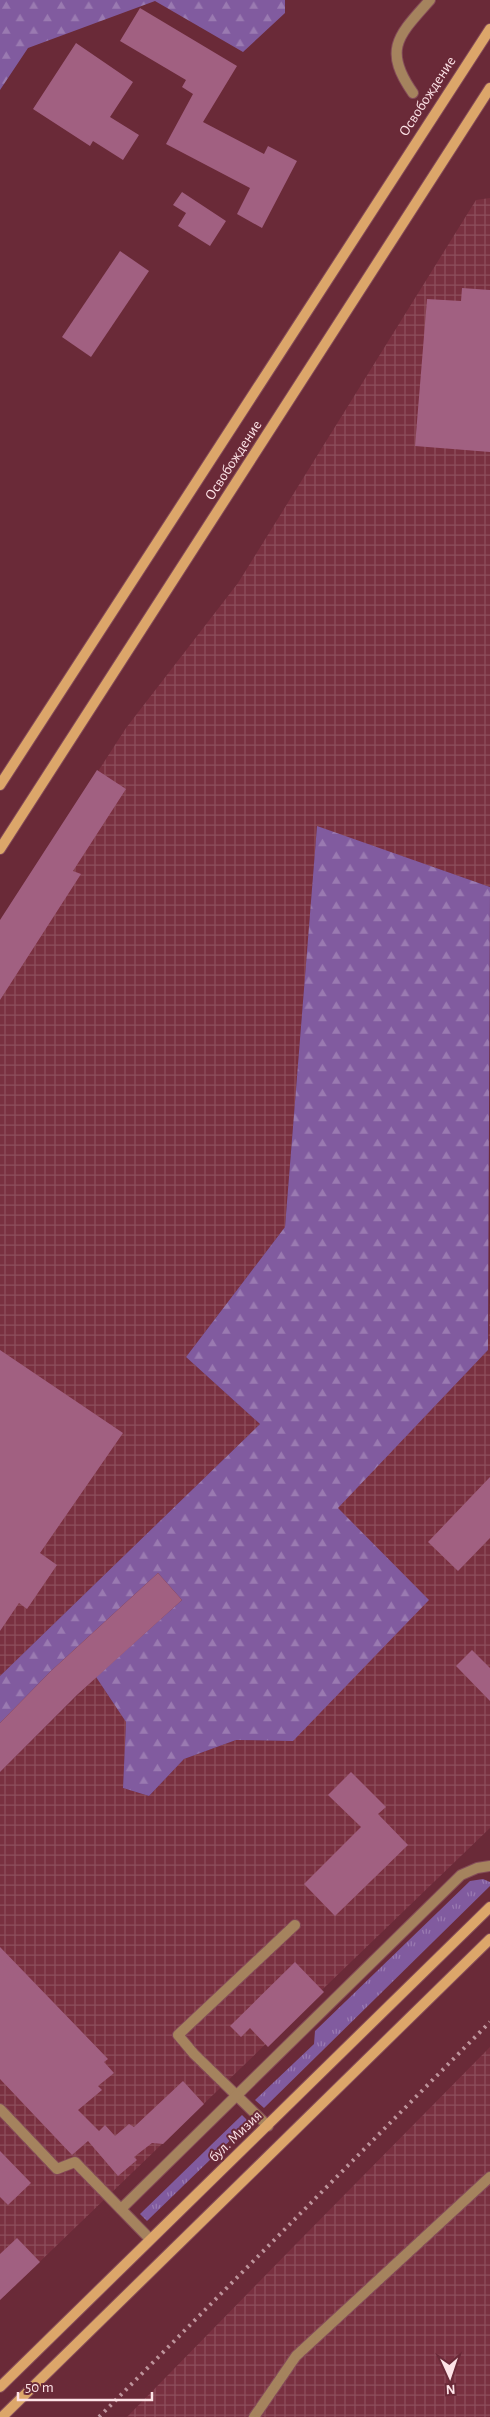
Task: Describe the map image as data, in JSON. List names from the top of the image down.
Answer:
{
  "streets": {
    "street": ["Освобождение", "бул. Мизия"]
  },
  "scale_bar": "50 m",
  "north": "bottom"
}
